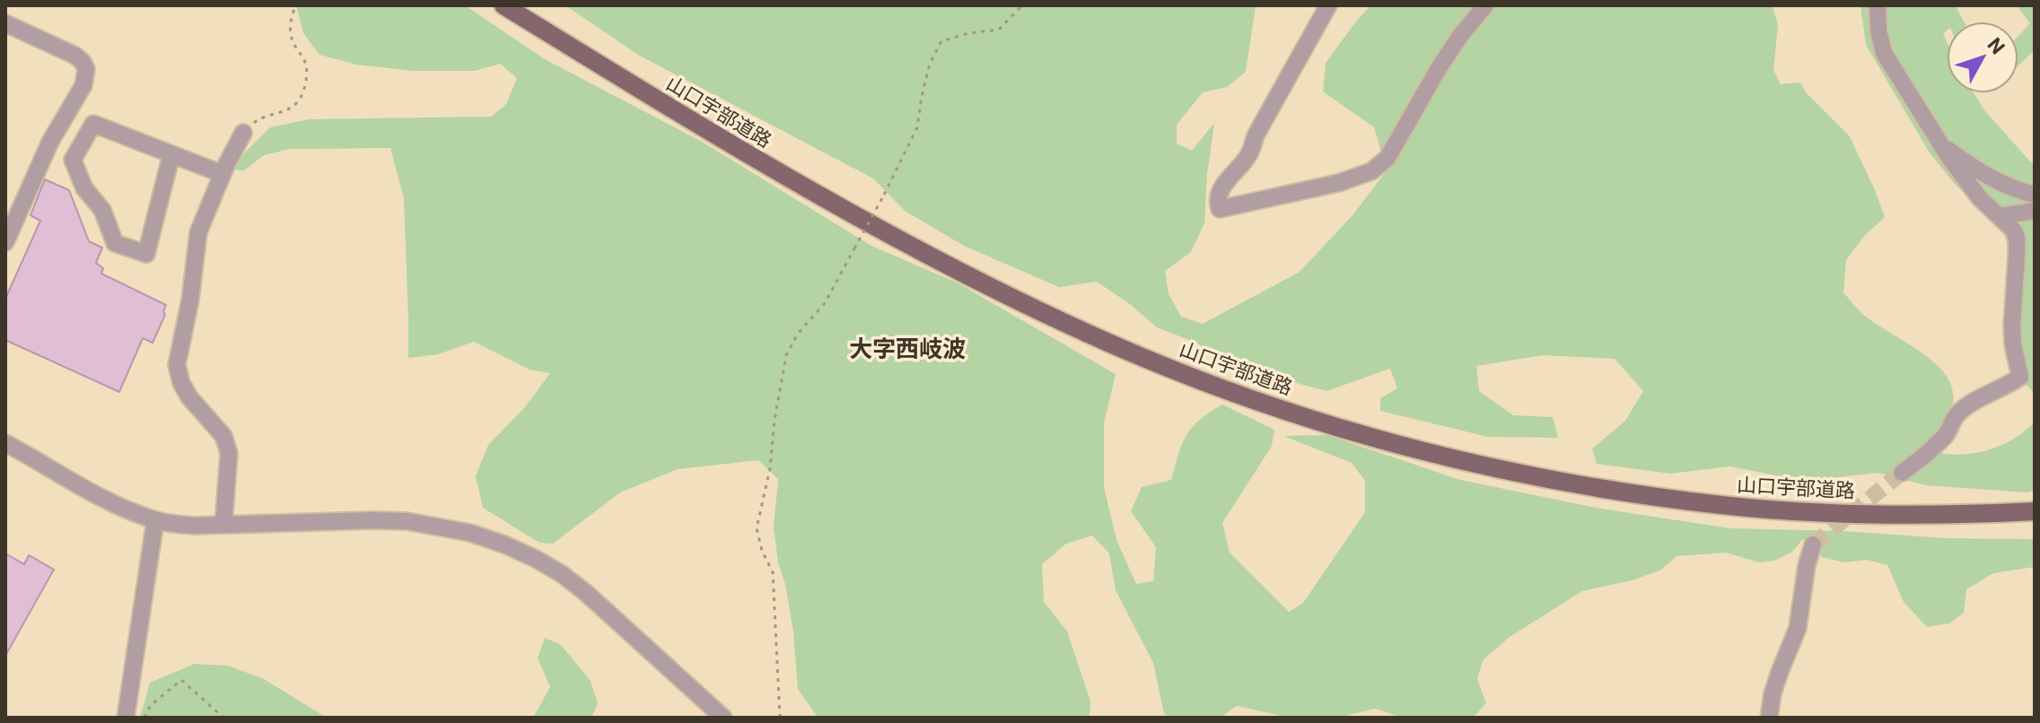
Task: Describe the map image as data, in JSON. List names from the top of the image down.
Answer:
{
  "streets": {
    "main road": ["山口宇部道路"]
  },
  "districts": ["大字西岐波"],
  "north": "top right"
}
